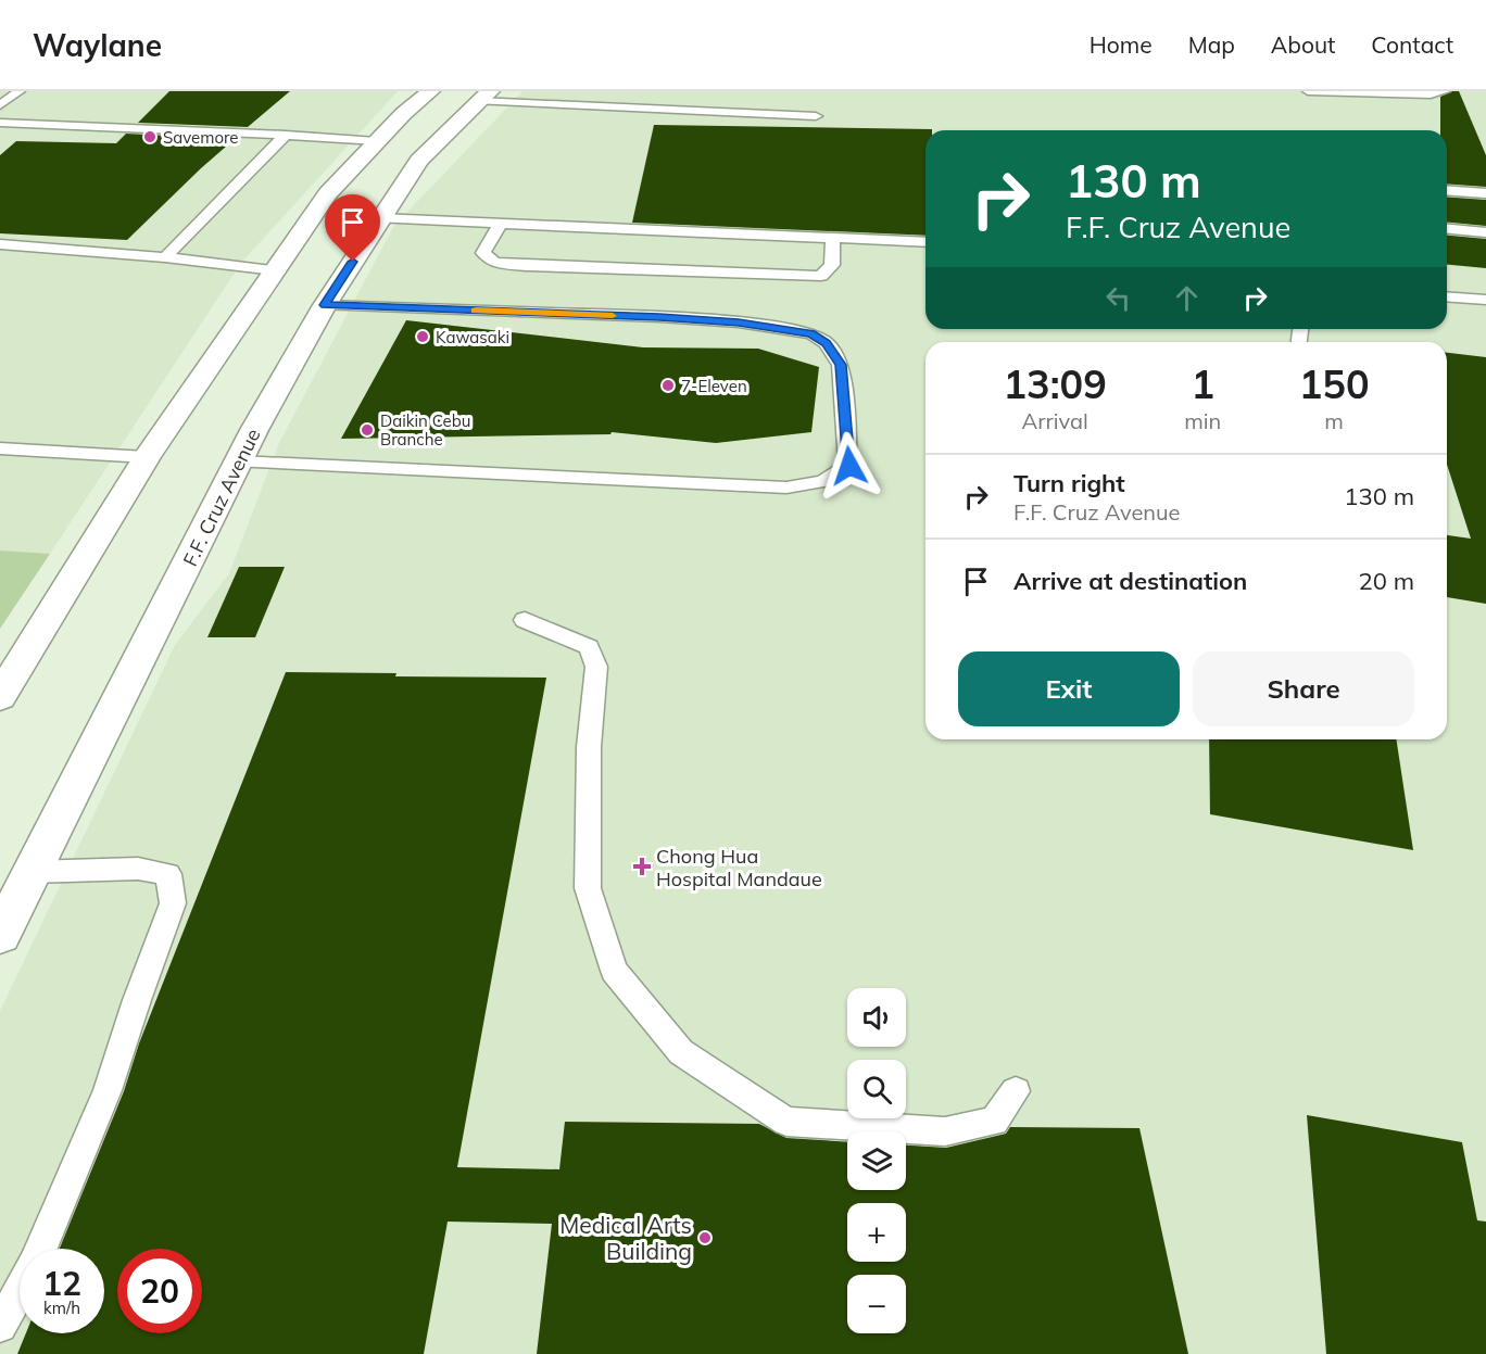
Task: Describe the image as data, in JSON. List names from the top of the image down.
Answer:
{
  "streets": {
    "street": ["F.F. Cruz Avenue"]
  },
  "places": {
    "other": [
      "Savemore",
      "Kawasaki",
      "7-Eleven",
      "Daikin Cebu Branche",
      "Medical Arts Building"
    ],
    "health": ["Chong Hua Hospital Mandaue"]
  },
  "page": {
    "header": "Waylane",
    "nav": [
      "Home",
      "Map",
      "About",
      "Contact"
    ],
    "turn": ["130 m", "F.F. Cruz Avenue"],
    "eta": [
      "13:09",
      "Arrival",
      "1",
      "min",
      "150",
      "m"
    ],
    "list": [
      {
        "name": "Turn right",
        "note": "F.F. Cruz Avenue",
        "value": "130 m"
      },
      {
        "name": "Arrive at destination",
        "value": "20 m"
      }
    ],
    "buttons": ["Exit", "Share"],
    "map_buttons": ["+", "−"],
    "speed": "12 km/h",
    "limit": "20"
  }
}
